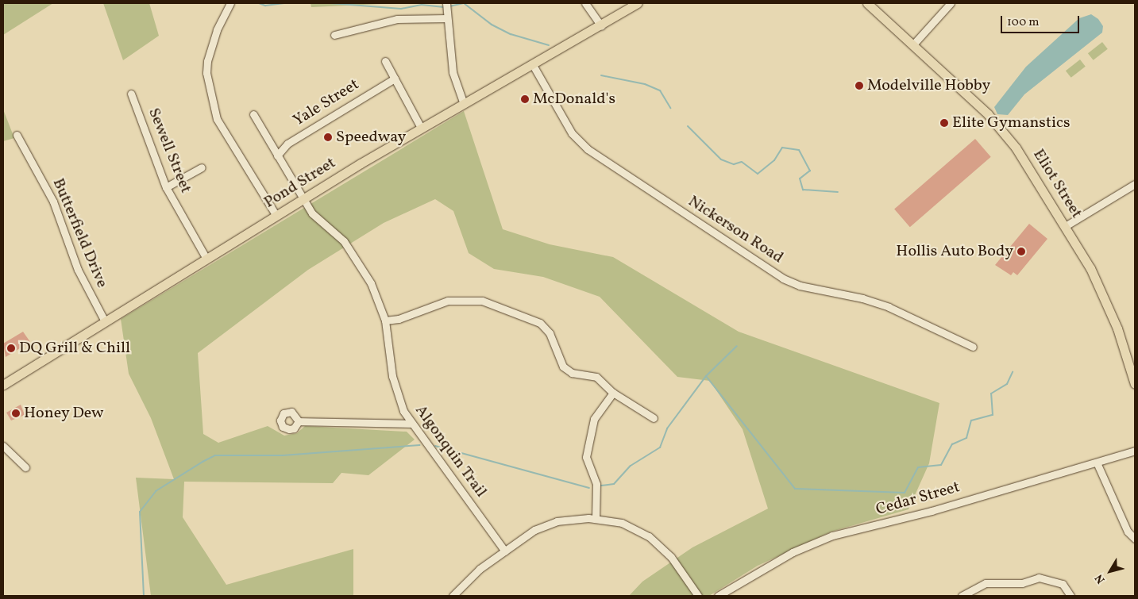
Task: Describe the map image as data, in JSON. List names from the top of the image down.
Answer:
{
  "streets": {
    "main road": ["Pond Street", "Eliot Street"],
    "street": [
      "Yale Street",
      "Sewell Street",
      "Nickerson Road",
      "Butterfield Drive",
      "Algonquin Trail",
      "Cedar Street"
    ]
  },
  "crossings": [
    ["Yale Street", "Algonquin Trail"],
    ["Sewell Street", "Pond Street"],
    ["Pond Street", "Nickerson Road"],
    ["Pond Street", "Butterfield Drive"],
    ["Pond Street", "Algonquin Trail"]
  ],
  "places": [
    "Modelville Hobby",
    "McDonald's",
    "Elite Gymanstics",
    "Speedway",
    "Hollis Auto Body",
    "DQ Grill & Chill",
    "Honey Dew"
  ],
  "scale_bar": "100 m",
  "north": "bottom left"
}
